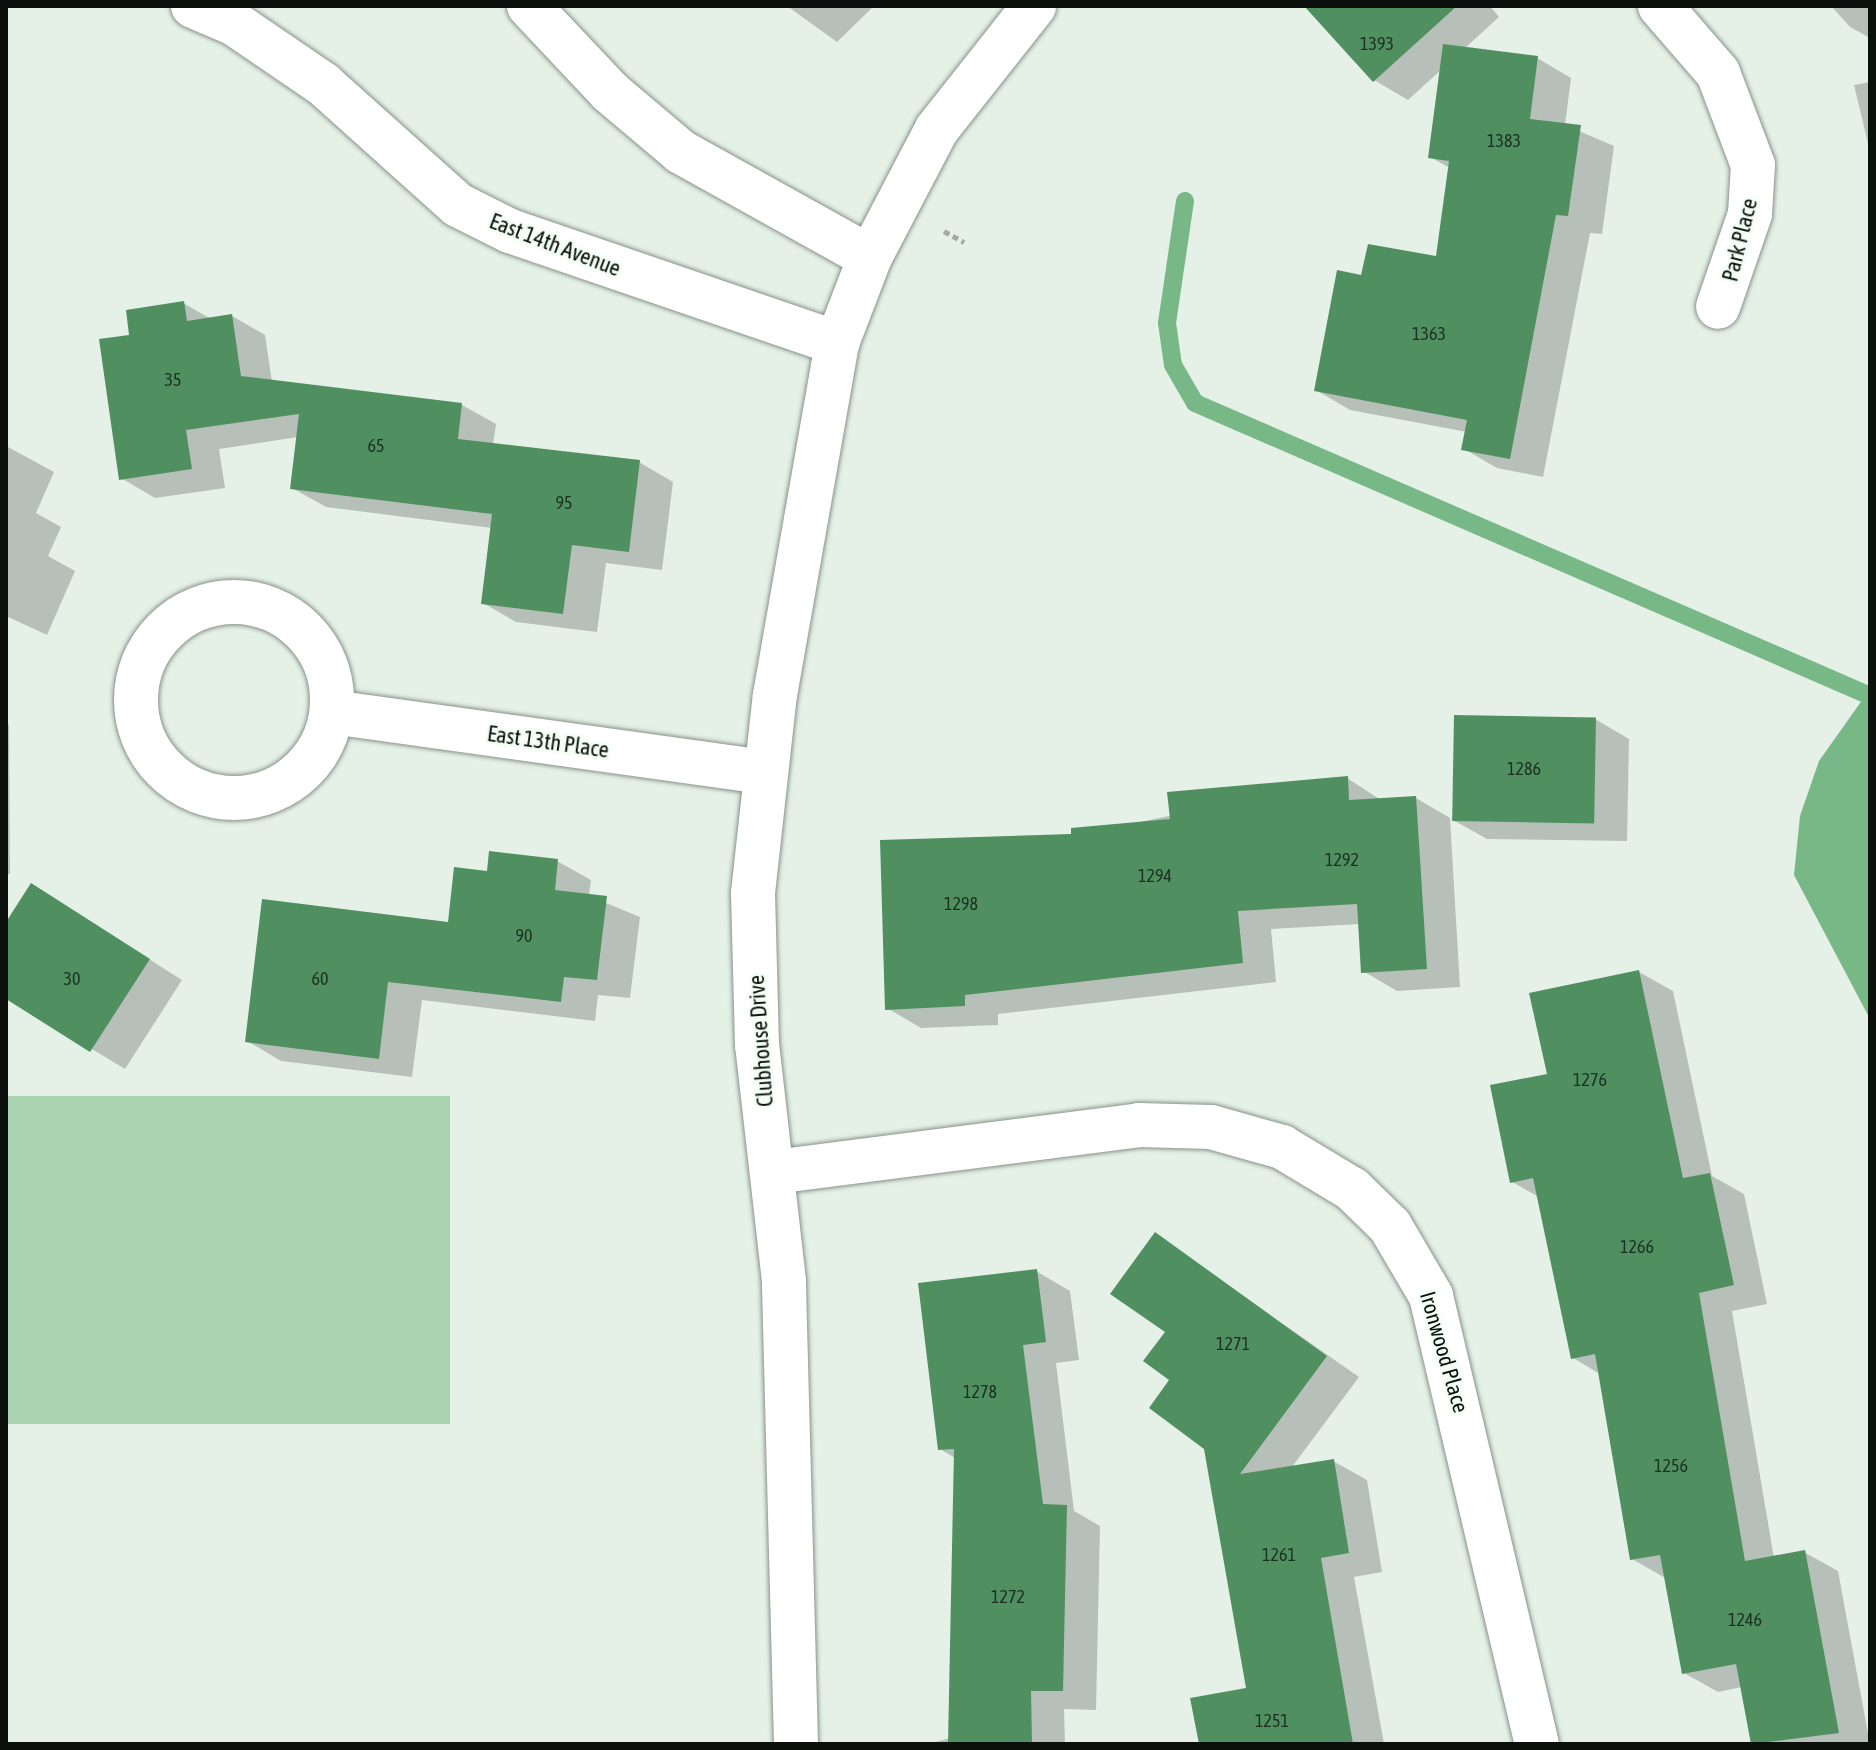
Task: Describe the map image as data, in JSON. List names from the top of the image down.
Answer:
{
  "streets": {
    "street": [
      "Park Place",
      "East 14th Avenue",
      "East 13th Place",
      "Clubhouse Drive",
      "Ironwood Place"
    ]
  },
  "crossings": [
    ["East 14th Avenue", "Clubhouse Drive"],
    ["East 13th Place", "Clubhouse Drive"],
    ["Clubhouse Drive", "Ironwood Place"]
  ],
  "house_numbers": [
    "1393",
    "1383",
    "1363",
    "35",
    "65",
    "95",
    "1286",
    "1292",
    "1294",
    "1298",
    "90",
    "30",
    "60",
    "1276",
    "1266",
    "1271",
    "1278",
    "1256",
    "1261",
    "1272",
    "1246",
    "1251"
  ]
}
